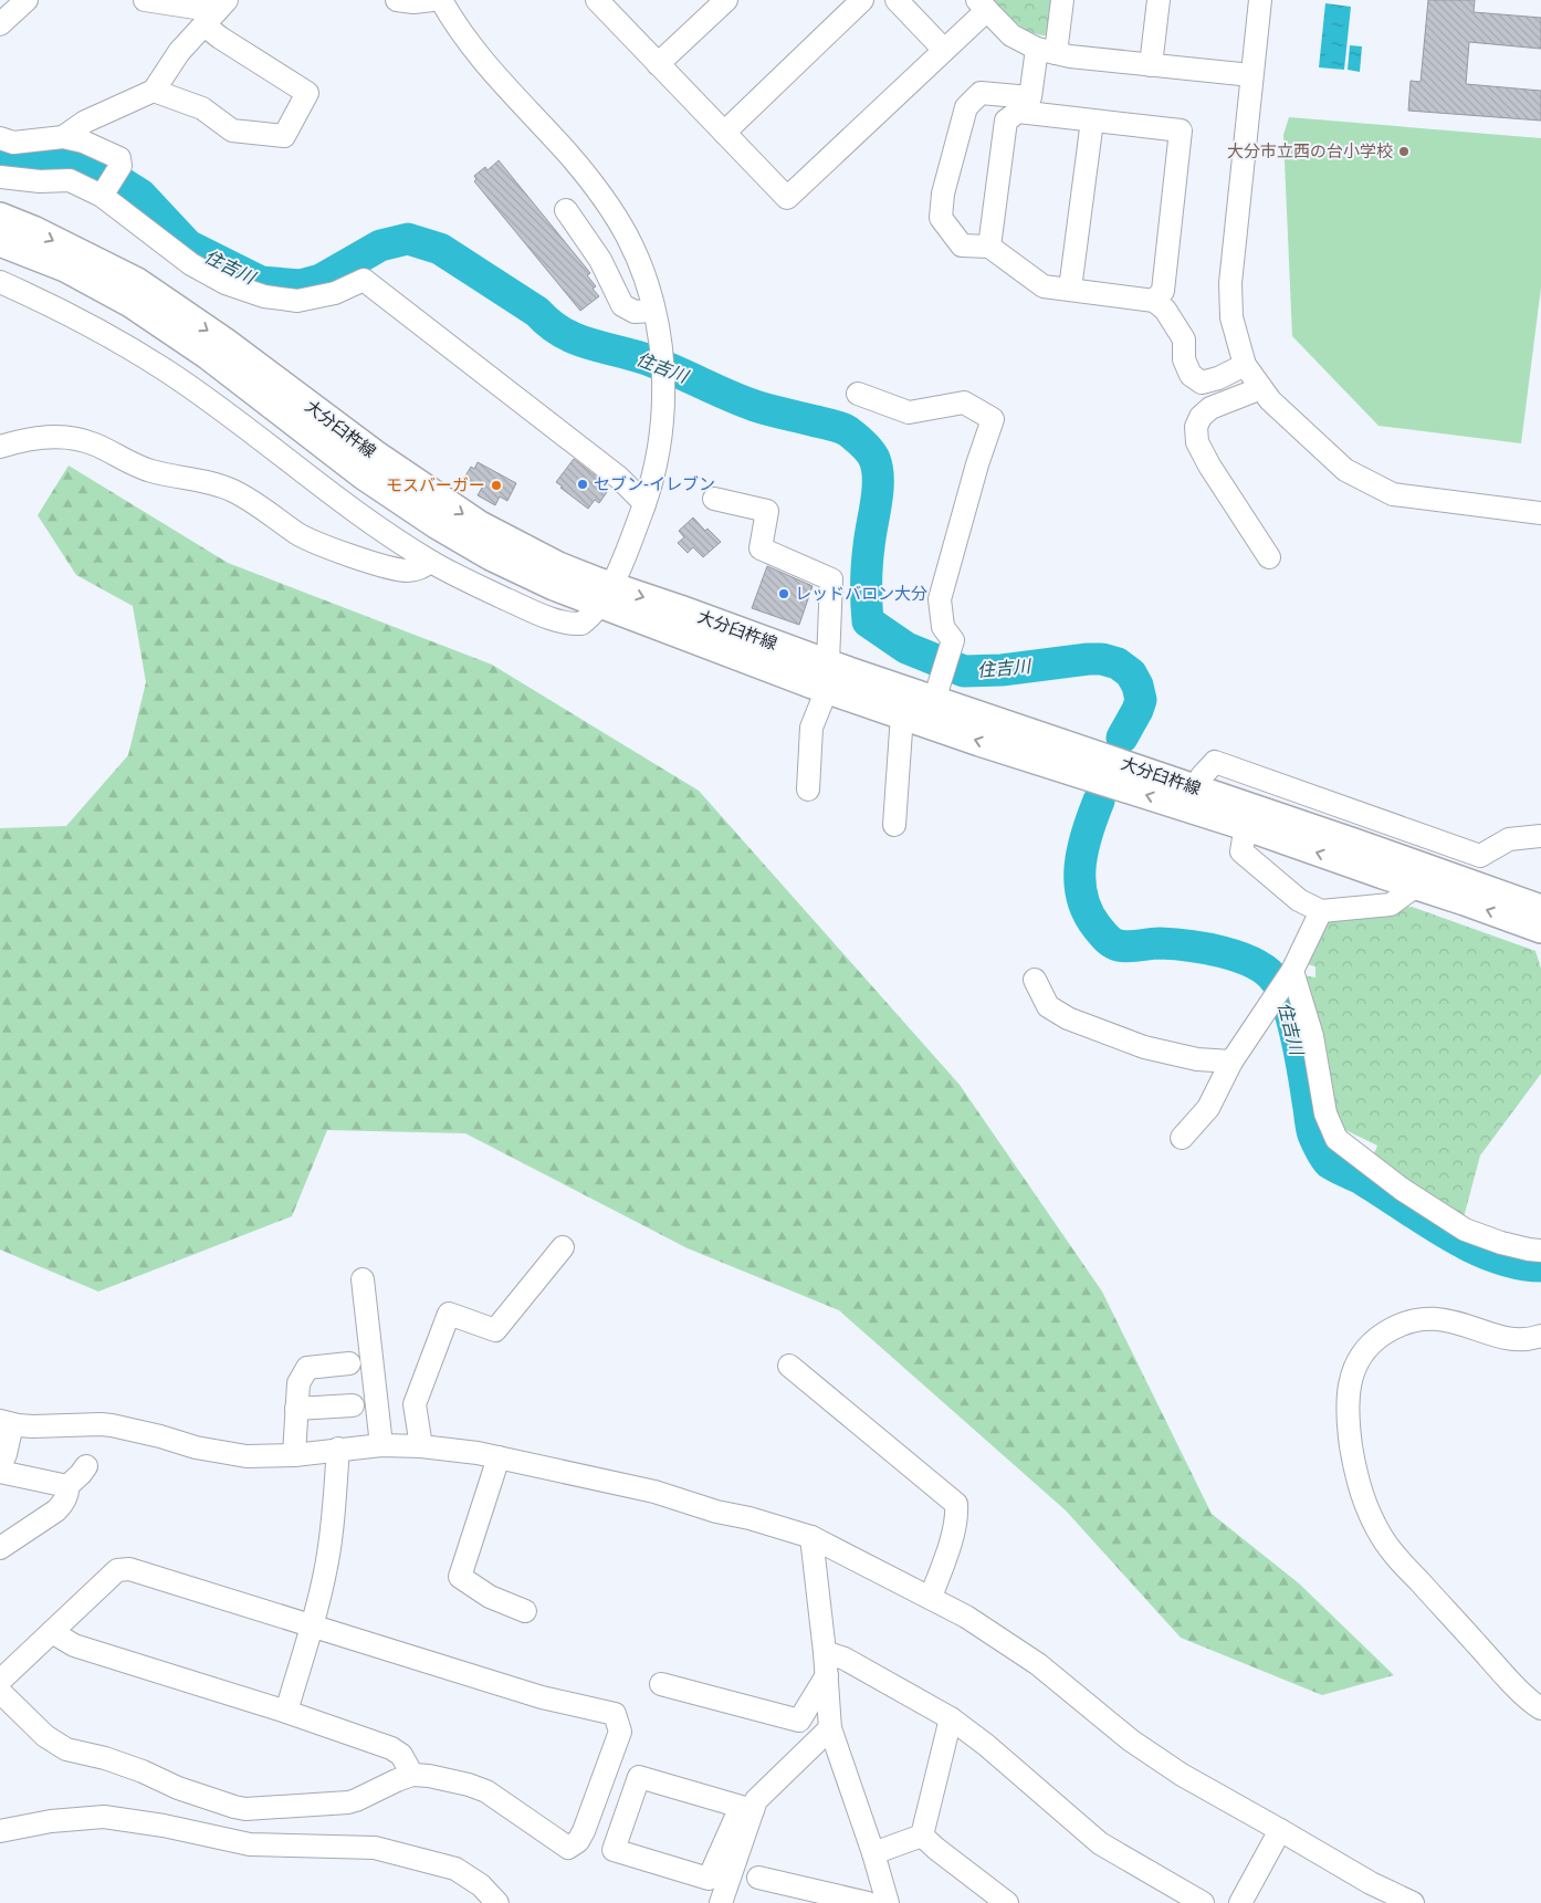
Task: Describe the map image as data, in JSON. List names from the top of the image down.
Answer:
{
  "streets": {
    "main road": ["大分臼杵線"]
  },
  "water": ["住吉川"],
  "places": [
    "大分市立西の台小学校",
    "セブン-イレブン",
    "モスバーガー",
    "レッドバロン大分"
  ]
}
